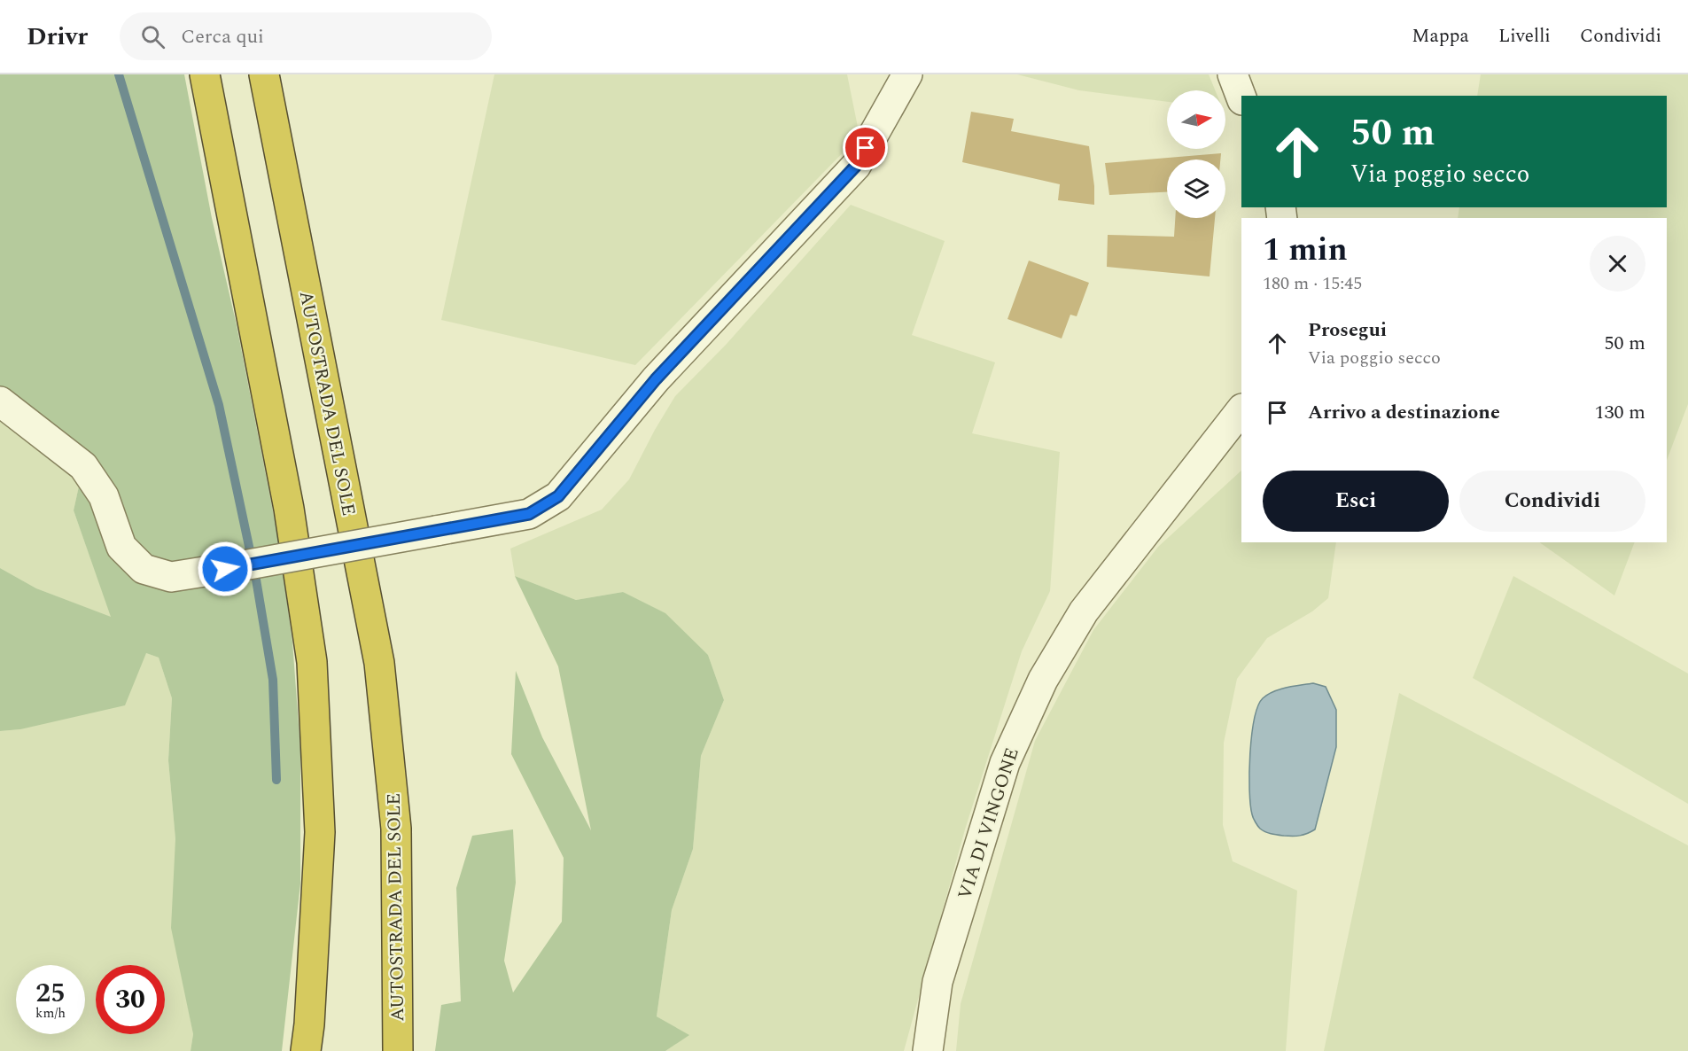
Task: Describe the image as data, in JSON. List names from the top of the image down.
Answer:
{
  "streets": {
    "highway": ["AUTOSTRADA DEL SOLE"],
    "street": ["VIA DI VINGONE"]
  },
  "north": "right",
  "page": {
    "header": "Drivr",
    "search": "Cerca qui",
    "nav": ["Mappa", "Livelli", "Condividi"],
    "turn": ["50 m", "Via poggio secco"],
    "heading": ["1 min", "180 m · 15:45"],
    "list": [
      {
        "name": "Prosegui",
        "note": "Via poggio secco",
        "value": "50 m"
      },
      {
        "name": "Arrivo a destinazione",
        "value": "130 m"
      }
    ],
    "buttons": ["Esci", "Condividi"],
    "speed": "25 km/h",
    "limit": "30"
  }
}
